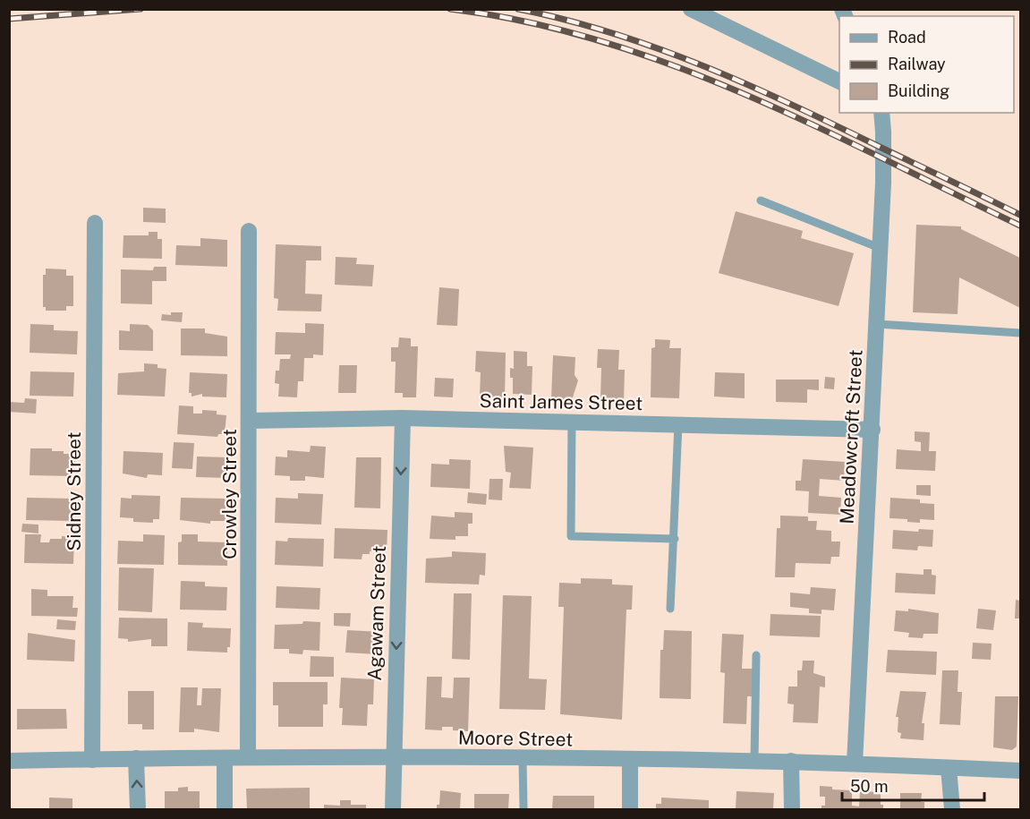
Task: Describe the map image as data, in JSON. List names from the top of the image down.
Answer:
{
  "streets": {
    "street": [
      "Saint James Street",
      "Meadowcroft Street",
      "Sidney Street",
      "Crowley Street",
      "Agawam Street",
      "Moore Street"
    ]
  },
  "crossings": [
    ["Saint James Street", "Meadowcroft Street"],
    ["Saint James Street", "Crowley Street"],
    ["Saint James Street", "Agawam Street"],
    ["Meadowcroft Street", "Moore Street"],
    ["Sidney Street", "Moore Street"],
    ["Crowley Street", "Moore Street"],
    ["Agawam Street", "Moore Street"]
  ],
  "one_way": ["Agawam Street"],
  "legend": ["Road", "Railway", "Building"],
  "scale_bar": "50 m"
}
